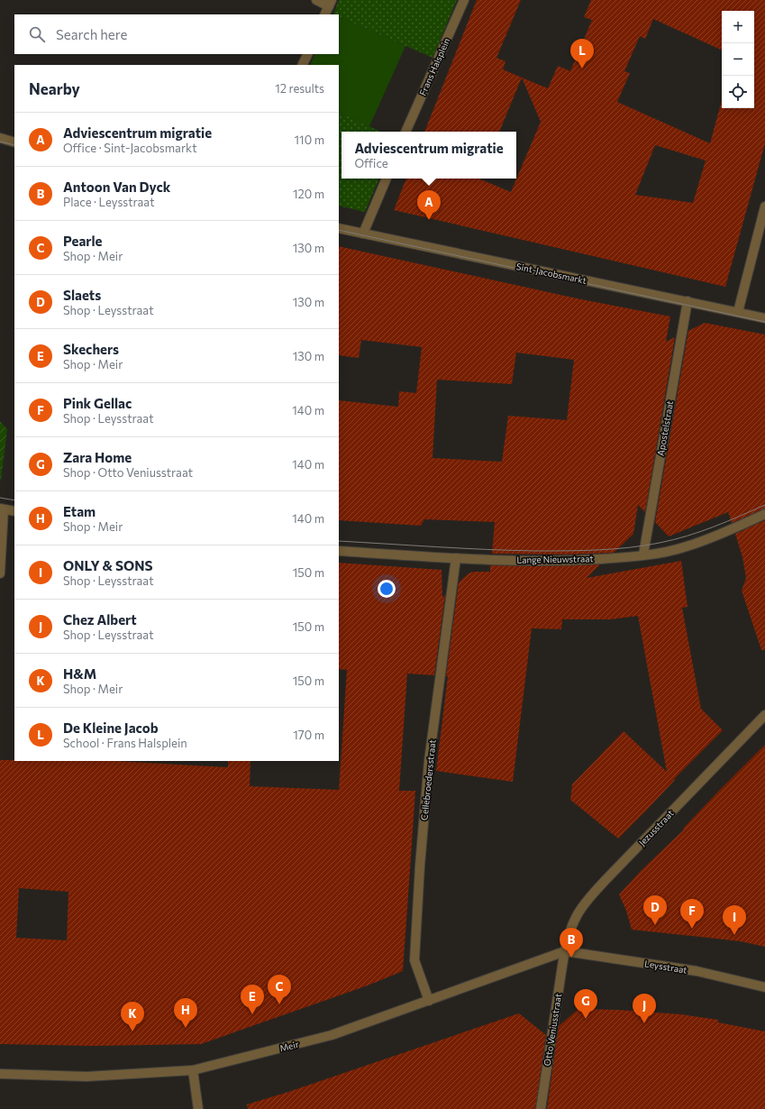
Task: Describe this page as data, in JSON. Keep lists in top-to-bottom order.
{
  "streets": {
    "street": [
      "Frans Halsplein",
      "Sint-Jacobsmarkt",
      "Apostelstraat",
      "Lange Nieuwstraat",
      "Cellebroedersstraat",
      "Jezusstraat",
      "Leysstraat",
      "Otto Veniusstraat",
      "Meir"
    ]
  },
  "crossings": [
    ["Sint-Jacobsmarkt", "Apostelstraat"],
    ["Apostelstraat", "Lange Nieuwstraat"],
    ["Lange Nieuwstraat", "Cellebroedersstraat"],
    ["Cellebroedersstraat", "Meir"],
    ["Jezusstraat", "Leysstraat"],
    ["Jezusstraat", "Otto Veniusstraat"],
    ["Jezusstraat", "Meir"],
    ["Leysstraat", "Otto Veniusstraat"],
    ["Leysstraat", "Meir"],
    ["Otto Veniusstraat", "Meir"]
  ],
  "page": {
    "map_buttons": ["+", "−"],
    "search": "Search here",
    "pins": [
      "L",
      "A",
      "D",
      "F",
      "I",
      "B",
      "C",
      "E",
      "G",
      "J",
      "H",
      "K"
    ],
    "heading": ["Nearby", "12 results"],
    "list": [
      {
        "mark": "A",
        "name": "Adviescentrum migratie",
        "note": "Office · Sint-Jacobsmarkt",
        "value": "110 m"
      },
      {
        "mark": "B",
        "name": "Antoon Van Dyck",
        "note": "Place · Leysstraat",
        "value": "120 m"
      },
      {
        "mark": "C",
        "name": "Pearle",
        "note": "Shop · Meir",
        "value": "130 m"
      },
      {
        "mark": "D",
        "name": "Slaets",
        "note": "Shop · Leysstraat",
        "value": "130 m"
      },
      {
        "mark": "E",
        "name": "Skechers",
        "note": "Shop · Meir",
        "value": "130 m"
      },
      {
        "mark": "F",
        "name": "Pink Gellac",
        "note": "Shop · Leysstraat",
        "value": "140 m"
      },
      {
        "mark": "G",
        "name": "Zara Home",
        "note": "Shop · Otto Veniusstraat",
        "value": "140 m"
      },
      {
        "mark": "H",
        "name": "Etam",
        "note": "Shop · Meir",
        "value": "140 m"
      },
      {
        "mark": "I",
        "name": "ONLY & SONS",
        "note": "Shop · Leysstraat",
        "value": "150 m"
      },
      {
        "mark": "J",
        "name": "Chez Albert",
        "note": "Shop · Leysstraat",
        "value": "150 m"
      },
      {
        "mark": "K",
        "name": "H&M",
        "note": "Shop · Meir",
        "value": "150 m"
      },
      {
        "mark": "L",
        "name": "De Kleine Jacob",
        "note": "School · Frans Halsplein",
        "value": "170 m"
      }
    ],
    "popup": ["Adviescentrum migratie", "Office"]
  }
}
